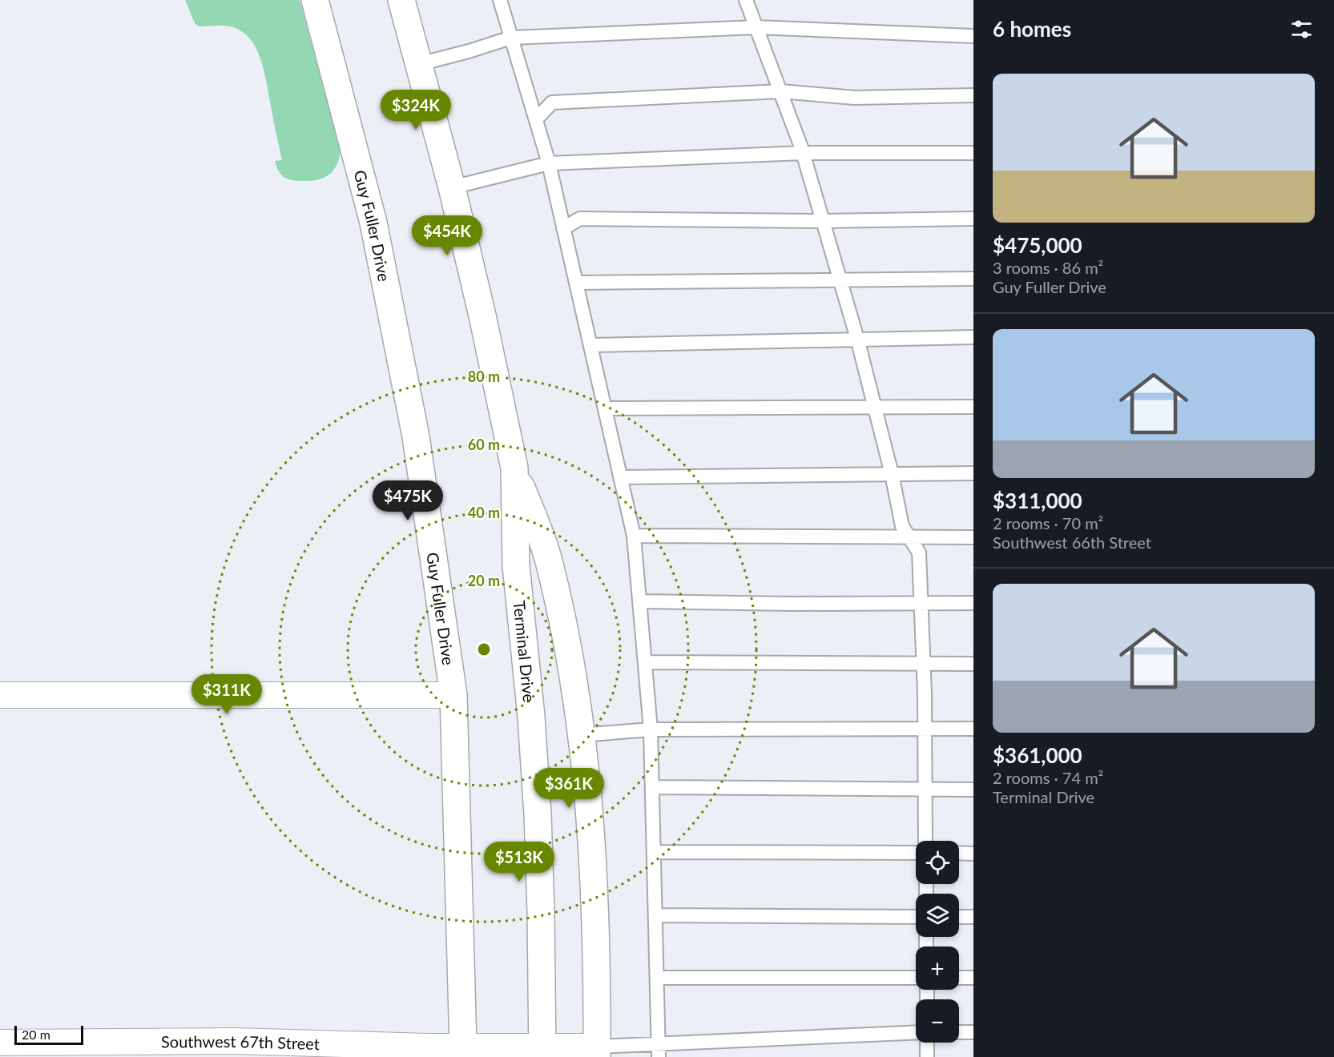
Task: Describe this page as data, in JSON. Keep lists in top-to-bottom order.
{
  "streets": {
    "main road": ["Guy Fuller Drive", "Terminal Drive"],
    "street": ["Southwest 67th Street"]
  },
  "crossings": [
    ["Guy Fuller Drive", "Southwest 67th Street"],
    ["Terminal Drive", "Southwest 67th Street"]
  ],
  "scale_bar": "20 m",
  "page": {
    "heading": "6 homes",
    "list": [
      {
        "name": "$475,000",
        "note": "3 rooms · 86 m² · Guy Fuller Drive"
      },
      {
        "name": "$311,000",
        "note": "2 rooms · 70 m² · Southwest 66th Street"
      },
      {
        "name": "$361,000",
        "note": "2 rooms · 74 m² · Terminal Drive"
      }
    ],
    "price": [
      "$324K",
      "$454K",
      "$475K",
      "$311K",
      "$361K",
      "$513K"
    ],
    "map_buttons": ["+", "−"],
    "scale": "20 m"
  },
  "rings": [
    "80 m",
    "60 m",
    "40 m",
    "20 m"
  ]
}
